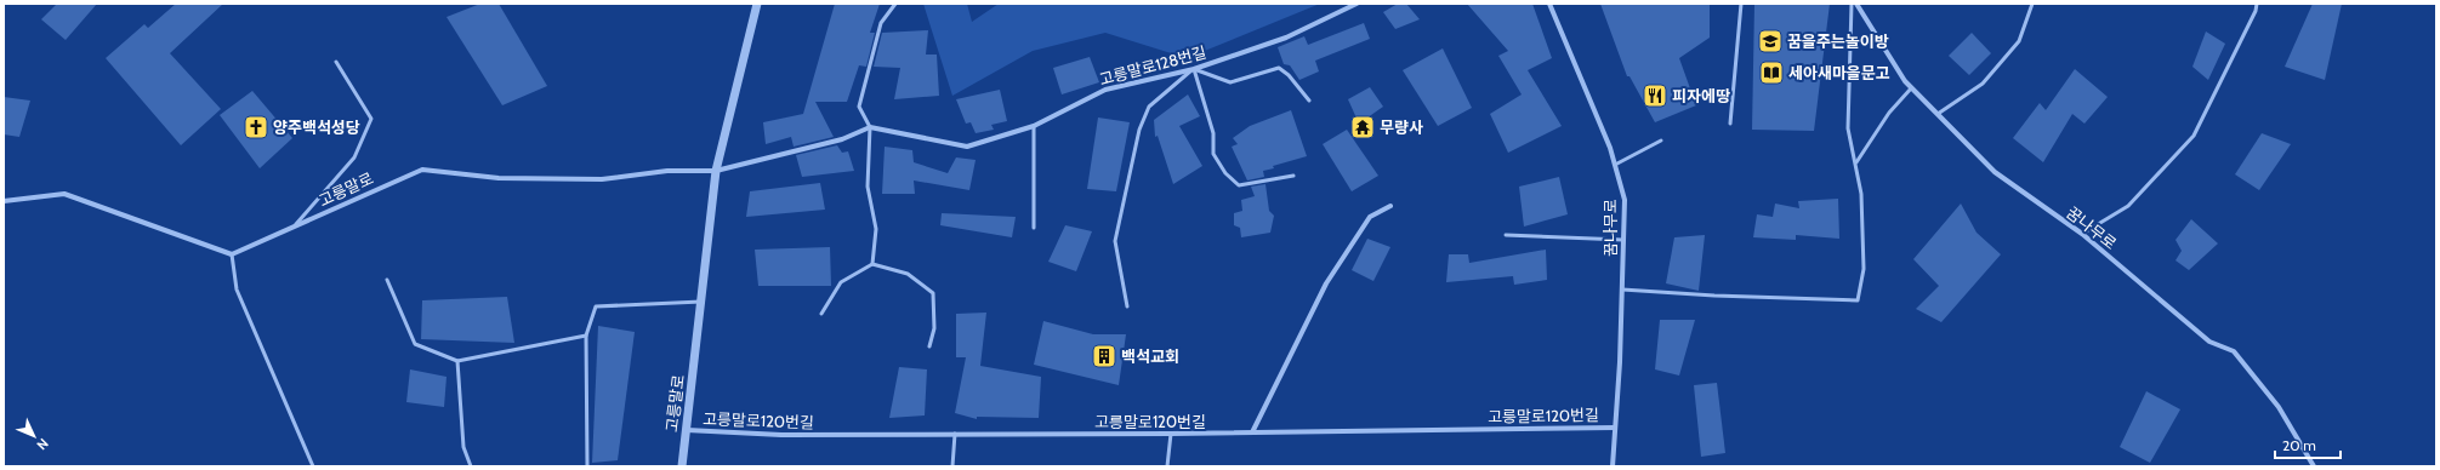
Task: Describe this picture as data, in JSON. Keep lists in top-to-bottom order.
{
  "streets": {
    "street": [
      "고릉말로128번길",
      "고릉말로",
      "꿈나무로",
      "고릉말로120번길"
    ]
  },
  "crossings": [
    ["고릉말로", "고릉말로120번길"],
    ["꿈나무로", "고릉말로120번길"]
  ],
  "places": {
    "school or university": ["꿈을주는놀이방"],
    "library": ["세아새마을문고"],
    "restaurant": ["피자에땅"],
    "church": ["양주백석성당"],
    "temple": ["무량사"],
    "building": ["백석교회"]
  },
  "scale_bar": "20 m",
  "north": "bottom right"
}
